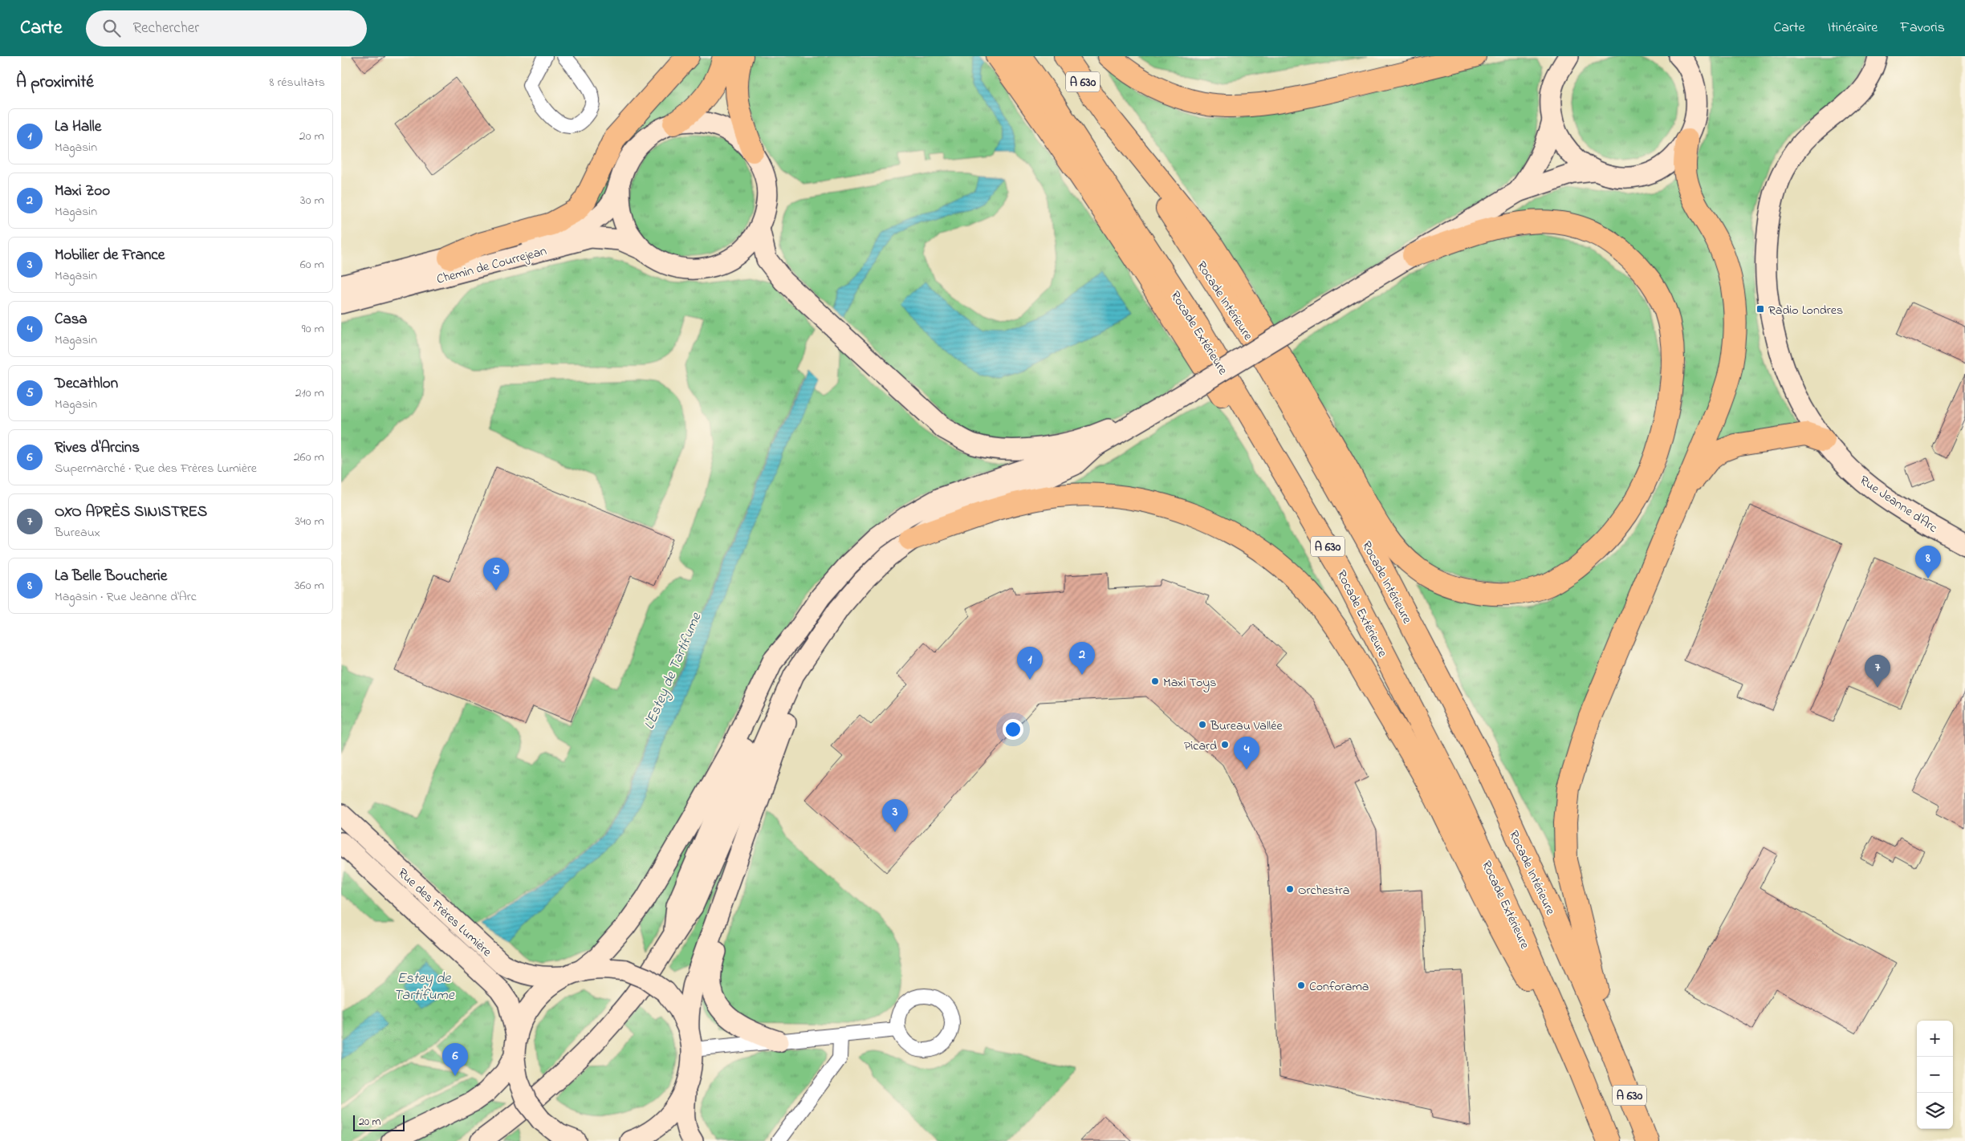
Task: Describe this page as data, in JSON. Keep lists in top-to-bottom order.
{
  "streets": {
    "highway": ["A 630", "Rocade Intérieure", "Rocade Extérieure"],
    "main road": ["Chemin de Courrejean", "Rue Jeanne d'Arc", "Rue des Frères Lumière"]
  },
  "water": ["L'Estey de Tartifume", "Estey de Tartifume"],
  "places": {
    "transit": ["Radio Londres"],
    "other": [
      "Maxi Toys",
      "Bureau Vallée",
      "Picard",
      "Orchestra",
      "Conforama"
    ]
  },
  "scale_bar": "20 m",
  "page": {
    "header": "Carte",
    "search": "Rechercher",
    "nav": ["Carte", "Itinéraire", "Favoris"],
    "heading": ["À proximité", "8 résultats"],
    "list": [
      {
        "mark": "1",
        "name": "La Halle",
        "note": "Magasin",
        "value": "20 m"
      },
      {
        "mark": "2",
        "name": "Maxi Zoo",
        "note": "Magasin",
        "value": "30 m"
      },
      {
        "mark": "3",
        "name": "Mobilier de France",
        "note": "Magasin",
        "value": "60 m"
      },
      {
        "mark": "4",
        "name": "Casa",
        "note": "Magasin",
        "value": "90 m"
      },
      {
        "mark": "5",
        "name": "Decathlon",
        "note": "Magasin",
        "value": "210 m"
      },
      {
        "mark": "6",
        "name": "Rives d'Arcins",
        "note": "Supermarché · Rue des Frères Lumière",
        "value": "260 m"
      },
      {
        "mark": "7",
        "name": "OXO APRÈS SINISTRES",
        "note": "Bureaux",
        "value": "340 m"
      },
      {
        "mark": "8",
        "name": "La Belle Boucherie",
        "note": "Magasin · Rue Jeanne d'Arc",
        "value": "360 m"
      }
    ],
    "pins": [
      "8",
      "5",
      "2",
      "1",
      "7",
      "4",
      "3",
      "6"
    ],
    "map_buttons": ["+", "−"],
    "scale": "20 m"
  }
}
